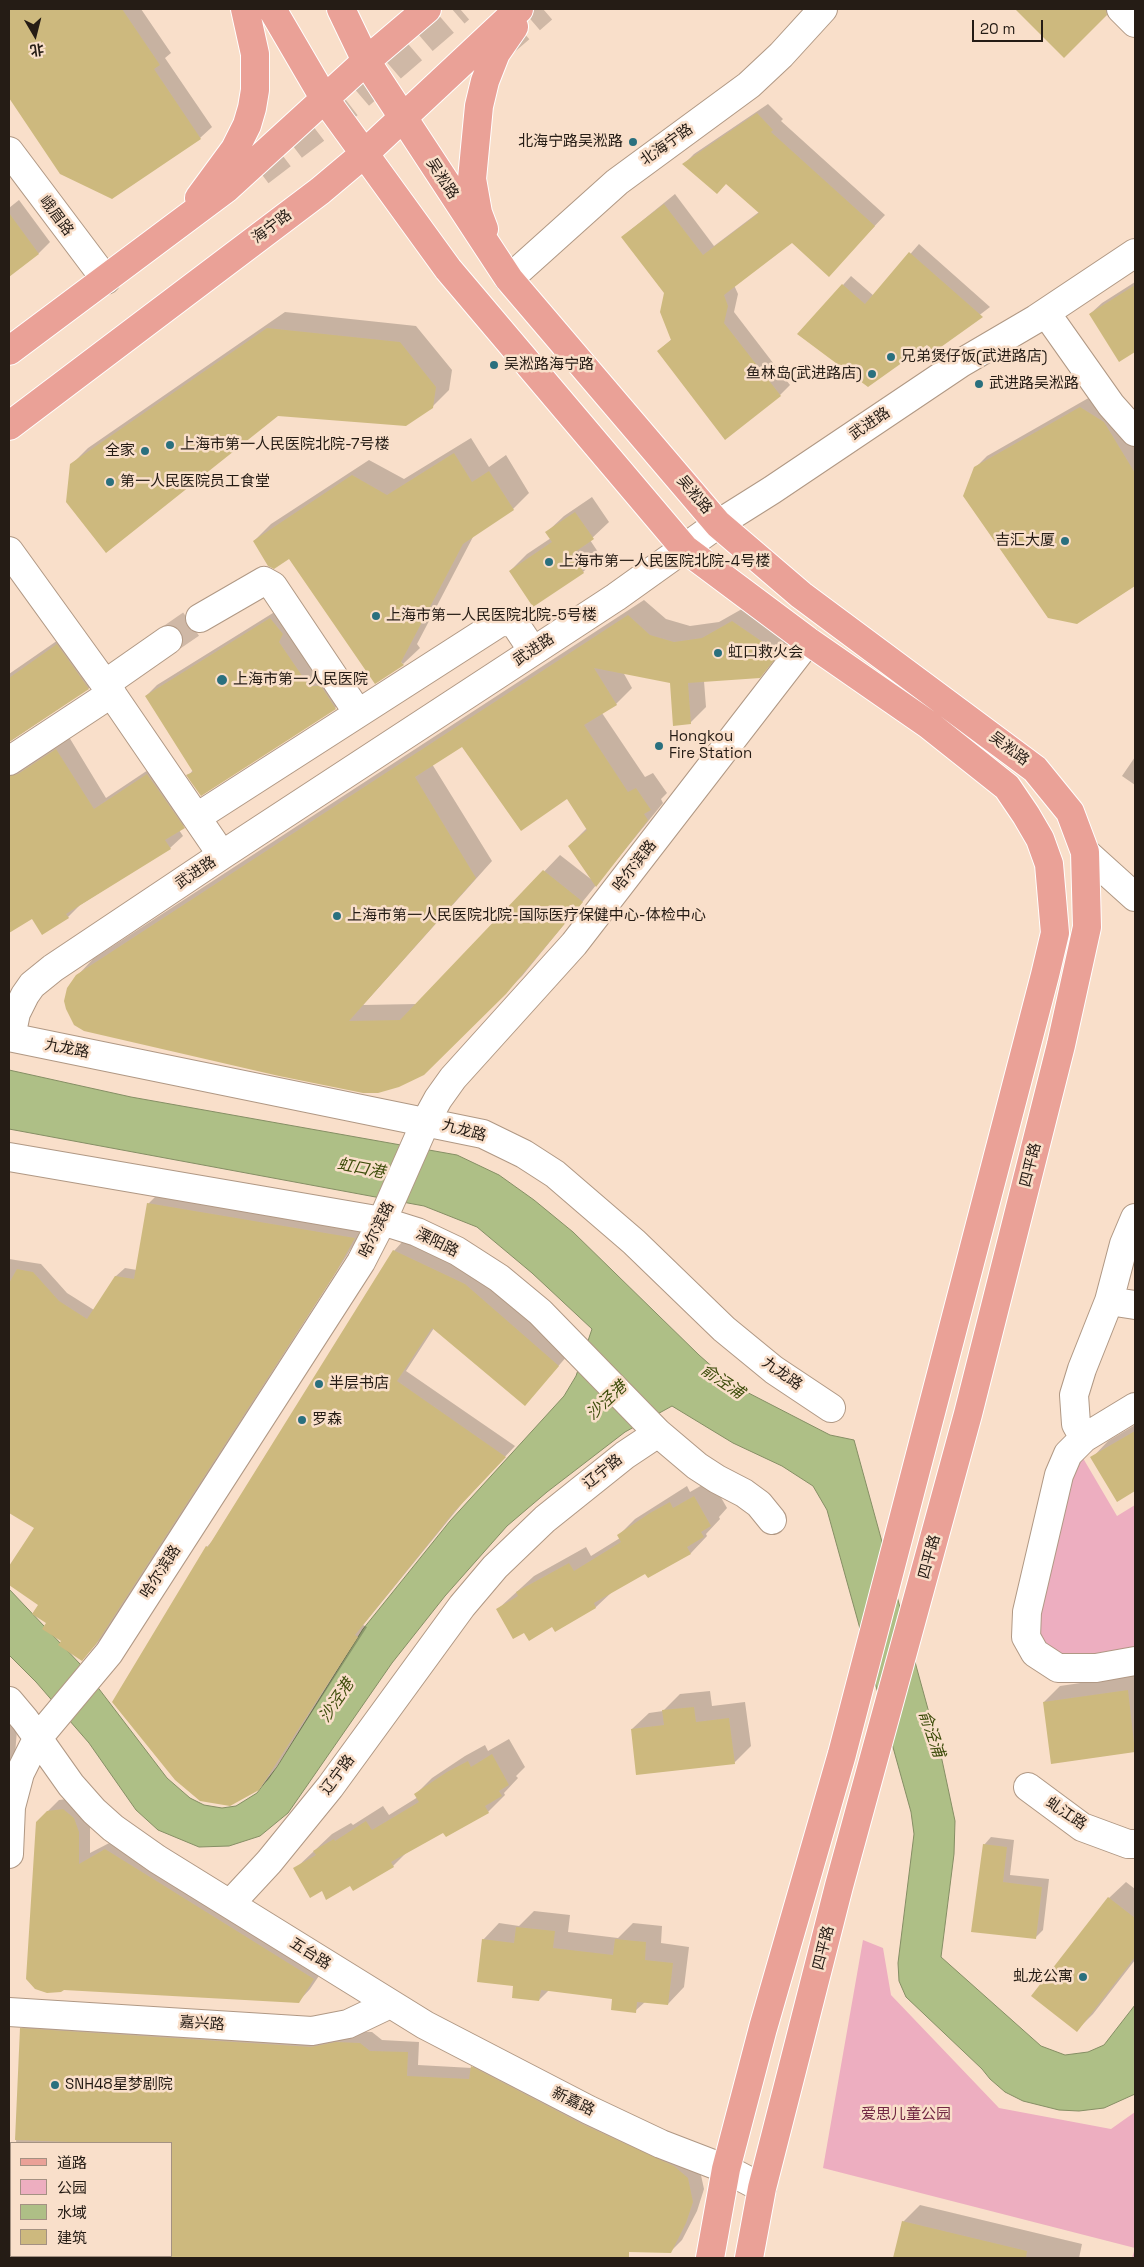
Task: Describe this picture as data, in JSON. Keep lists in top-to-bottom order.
{
  "streets": {
    "main road": ["吴淞路", "海宁路", "四平路"],
    "street": [
      "北海宁路",
      "峨眉路",
      "武进路",
      "哈尔滨路",
      "九龙路",
      "溧阳路",
      "辽宁路",
      "虬江路",
      "五台路",
      "嘉兴路",
      "新嘉路"
    ]
  },
  "crossings": [
    ["北海宁路", "吴淞路"],
    ["吴淞路", "海宁路"],
    ["吴淞路", "武进路"],
    ["吴淞路", "哈尔滨路"],
    ["吴淞路", "四平路"],
    ["吴淞路", "新嘉路"],
    ["武进路", "九龙路"],
    ["哈尔滨路", "九龙路"],
    ["哈尔滨路", "溧阳路"],
    ["四平路", "新嘉路"],
    ["溧阳路", "辽宁路"],
    ["辽宁路", "五台路"],
    ["五台路", "嘉兴路"],
    ["五台路", "新嘉路"],
    ["嘉兴路", "新嘉路"]
  ],
  "water": ["虹口港", "俞泾浦", "沙泾港"],
  "parks": ["爱思儿童公园"],
  "places": [
    "北海宁路吴淞路",
    "兄弟煲仔饭(武进路店)",
    "吴淞路海宁路",
    "鱼林岛(武进路店)",
    "武进路吴淞路",
    "上海市第一人民医院北院-7号楼",
    "全家",
    "第一人民医院员工食堂",
    "吉汇大厦",
    "上海市第一人民医院北院-4号楼",
    "上海市第一人民医院北院-5号楼",
    "虹口救火会",
    "上海市第一人民医院",
    "Hongkou Fire Station",
    "上海市第一人民医院北院-国际医疗保健中心-体检中心",
    "半层书店",
    "罗森",
    "虬龙公寓",
    "SNH48星梦剧院"
  ],
  "legend": [
    "道路",
    "公园",
    "水域",
    "建筑"
  ],
  "scale_bar": "20 m",
  "north": "bottom"
}
